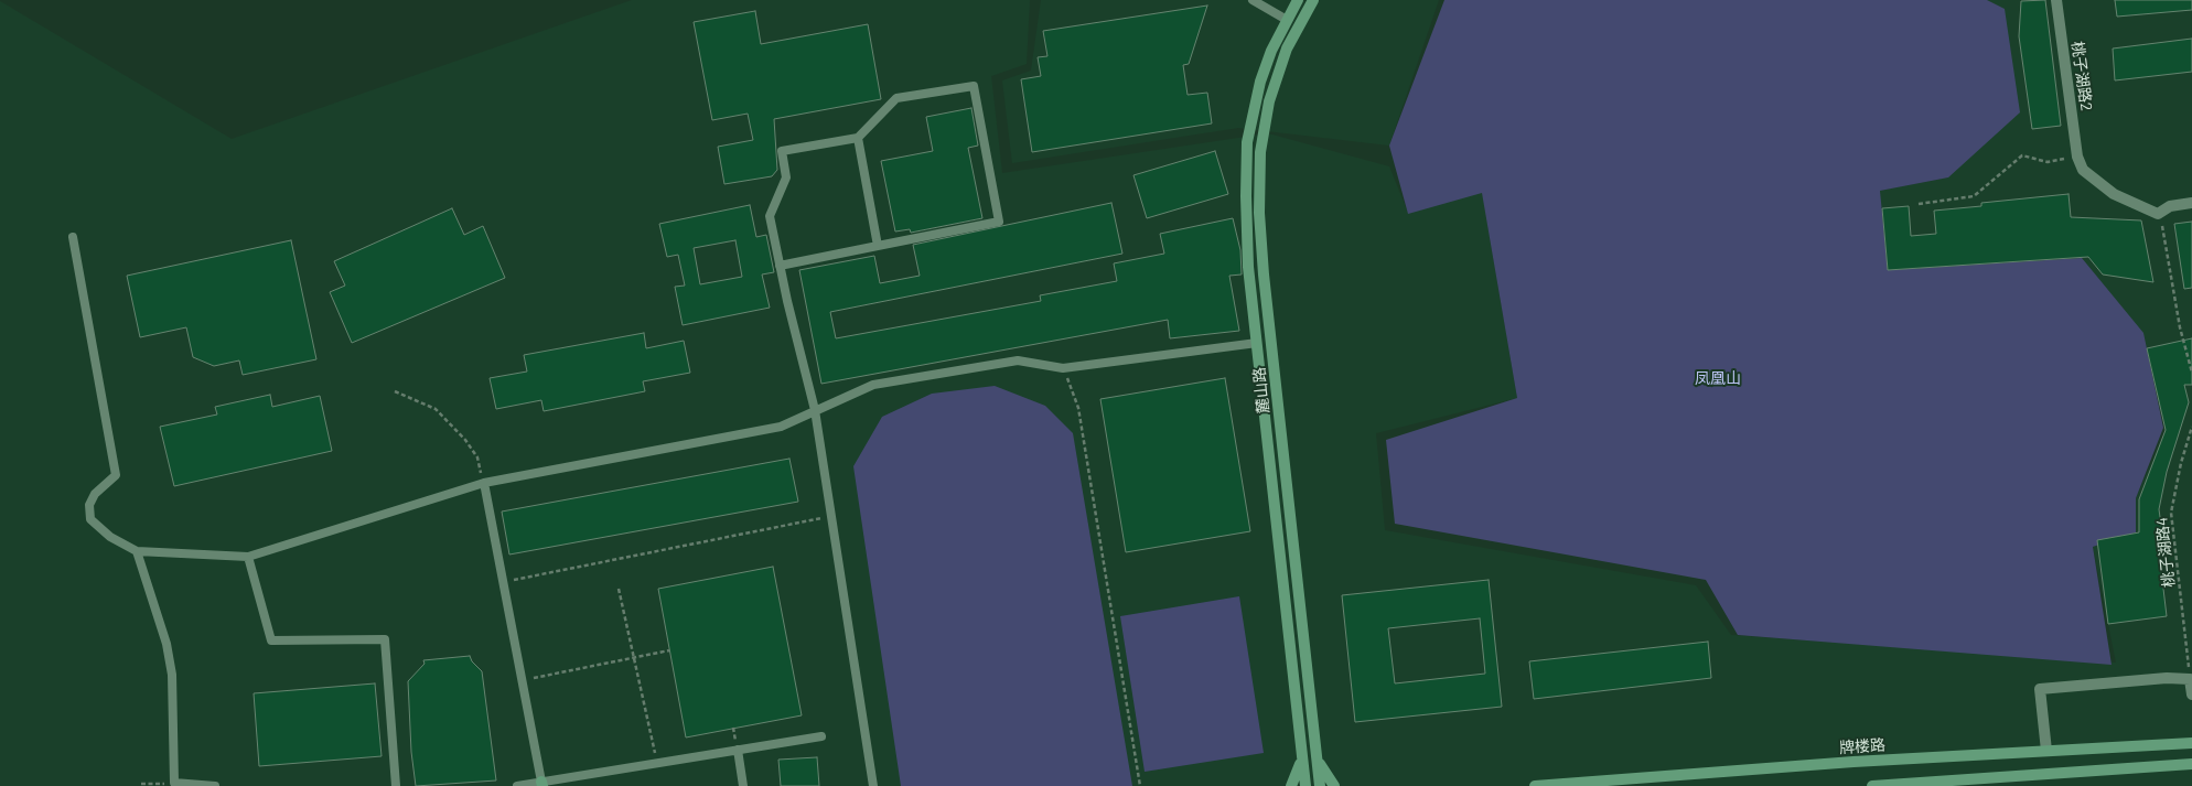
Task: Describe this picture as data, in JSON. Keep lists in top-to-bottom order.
{
  "streets": {
    "main road": ["麓山路", "牌楼路"],
    "street": ["桃子湖路2"],
    "path": ["桃子湖路4"]
  },
  "parks": ["凤凰山"]
}
